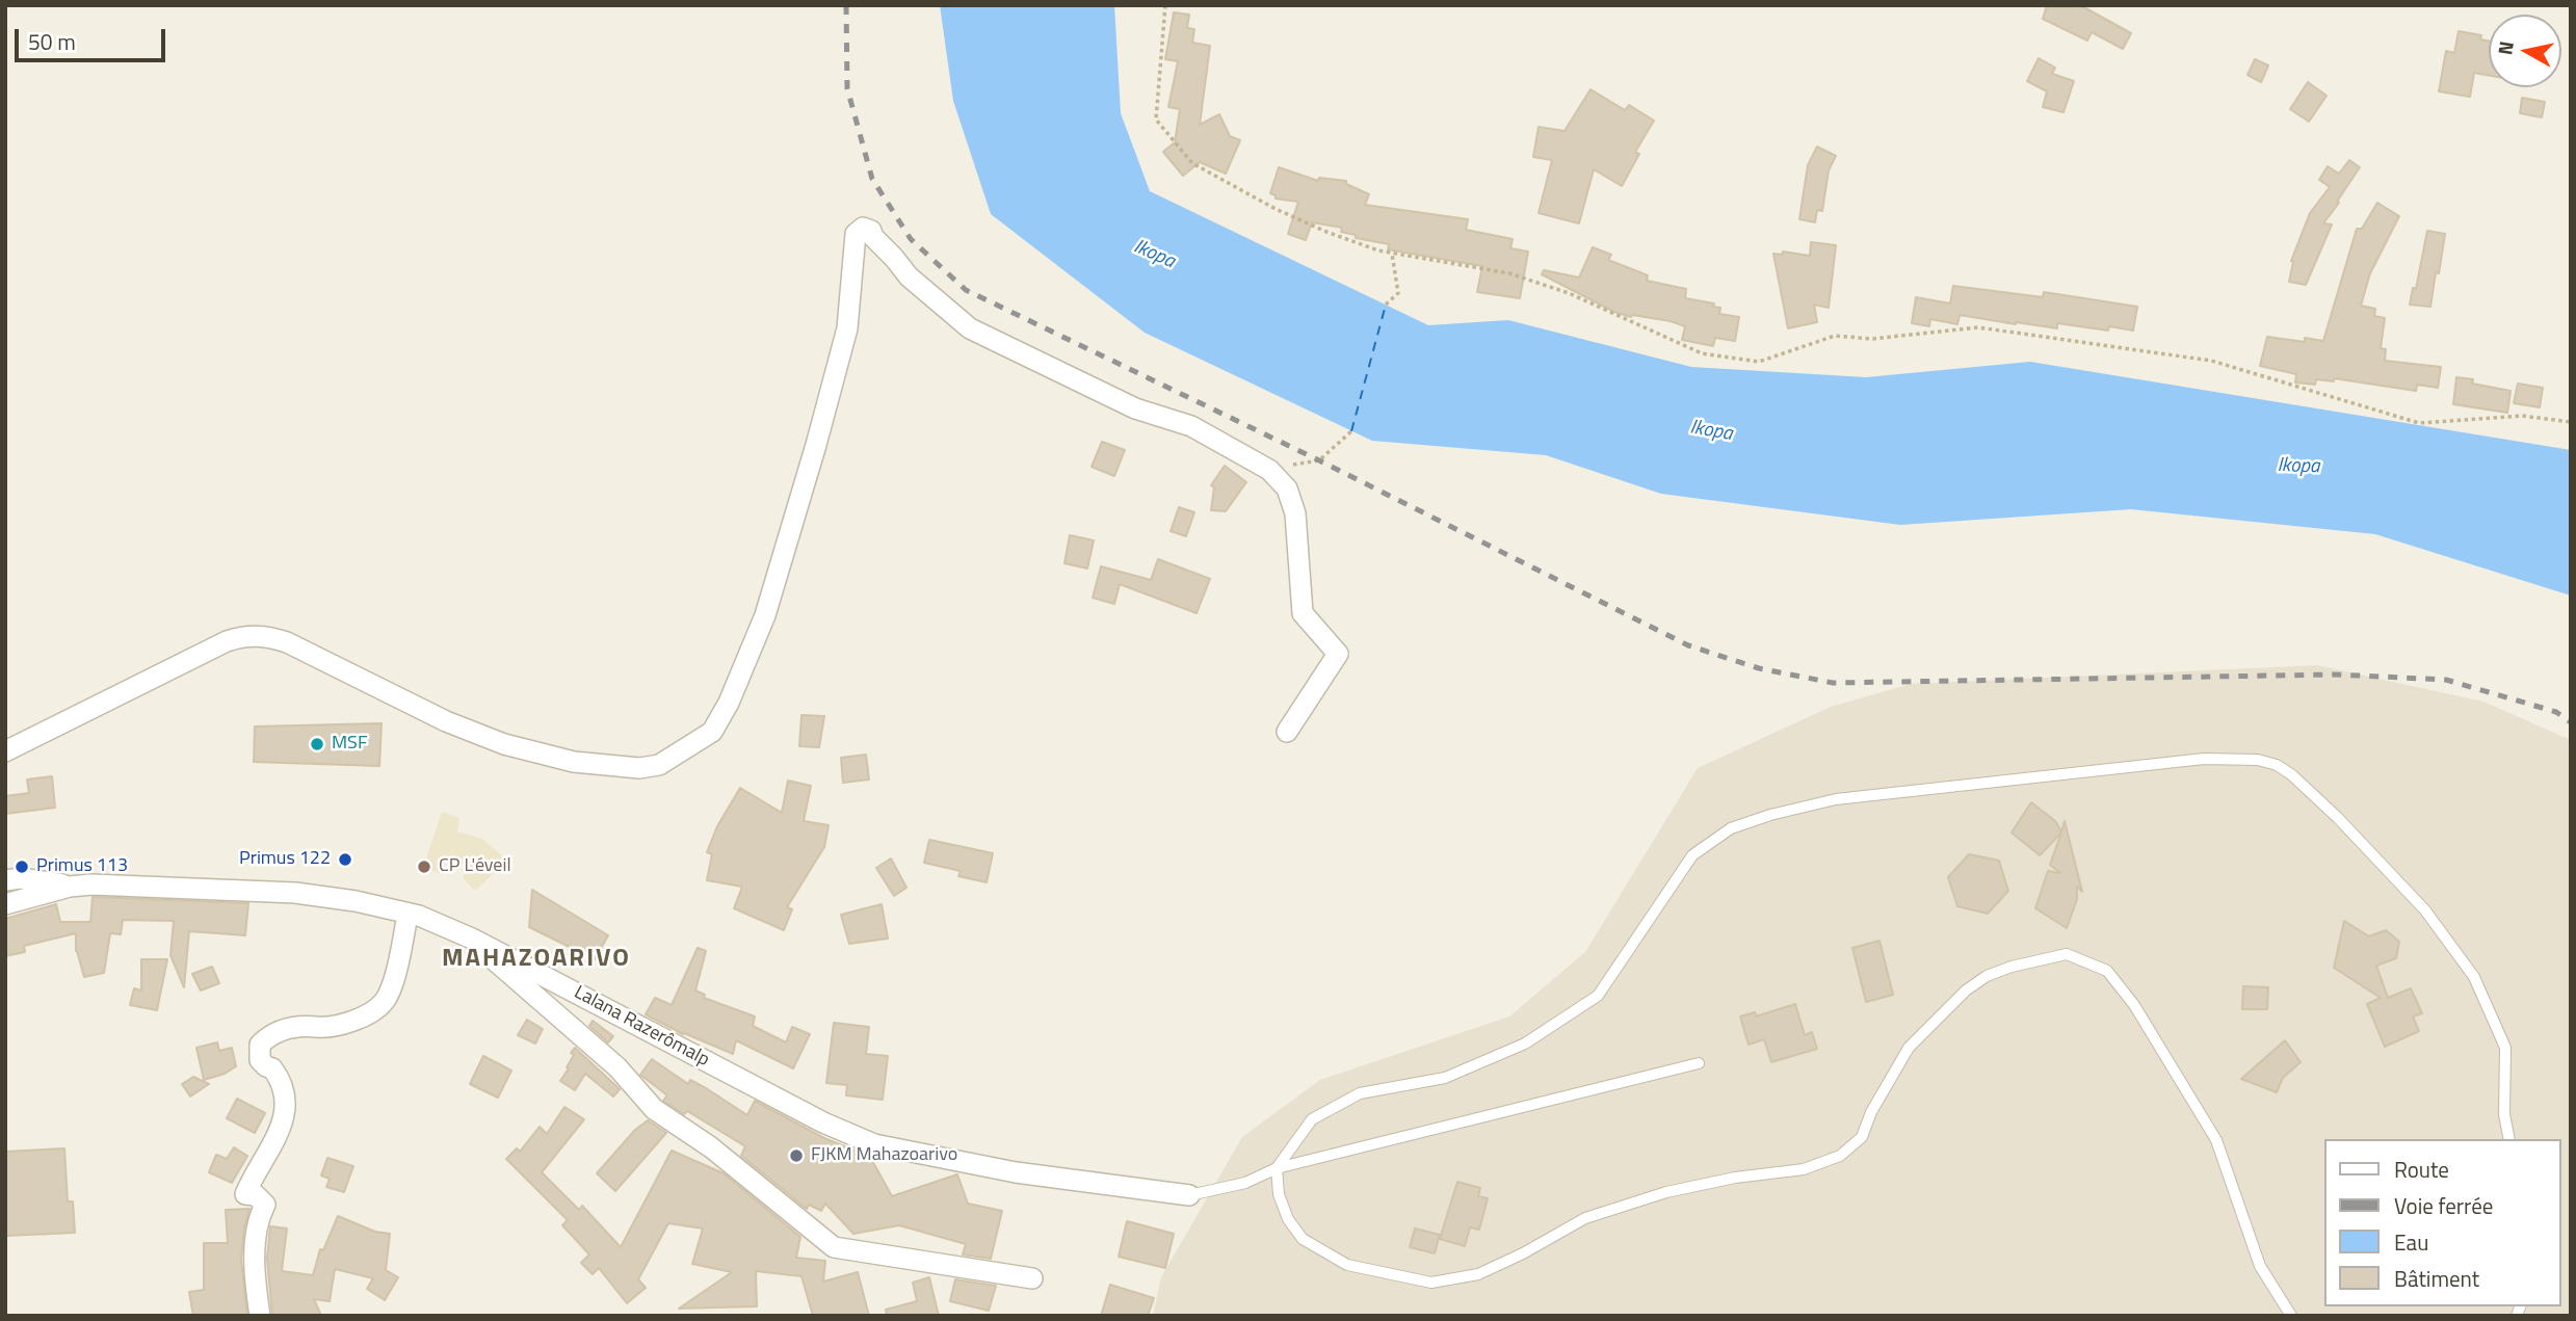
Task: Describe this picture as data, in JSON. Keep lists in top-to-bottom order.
{
  "streets": {
    "street": ["Lalana Razerômalp"]
  },
  "districts": ["MAHAZOARIVO"],
  "water": ["Ikopa"],
  "places": [
    "MSF",
    "Primus 122",
    "Primus 113",
    "CP L'éveil",
    "FJKM Mahazoarivo"
  ],
  "legend": [
    "Route",
    "Voie ferrée",
    "Eau",
    "Bâtiment"
  ],
  "scale_bar": "50 m",
  "north": "left"
}
